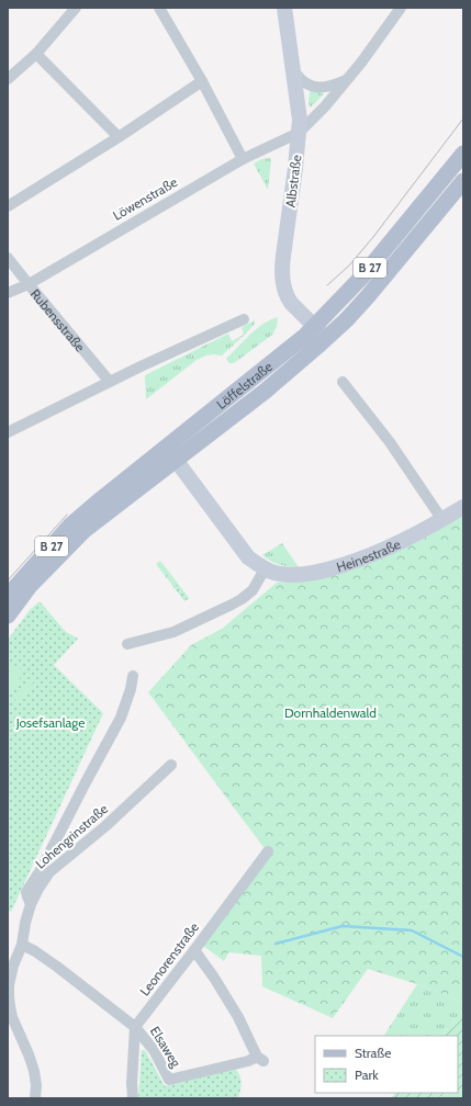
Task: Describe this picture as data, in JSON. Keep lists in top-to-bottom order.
{
  "streets": {
    "main road": ["B 27", "Löffelstraße"],
    "street": [
      "Albstraße",
      "Löwenstraße",
      "Rubensstraße",
      "Heinestraße",
      "Lohengrinstraße",
      "Leonorenstraße",
      "Elsaweg"
    ]
  },
  "crossings": [
    ["Albstraße", "Löwenstraße"],
    ["Albstraße", "Löffelstraße"],
    ["Löwenstraße", "Rubensstraße"],
    ["Lohengrinstraße", "Elsaweg"],
    ["Leonorenstraße", "Elsaweg"]
  ],
  "parks": ["Dornhaldenwald", "Josefsanlage"],
  "legend": ["Straße", "Park"]
}
